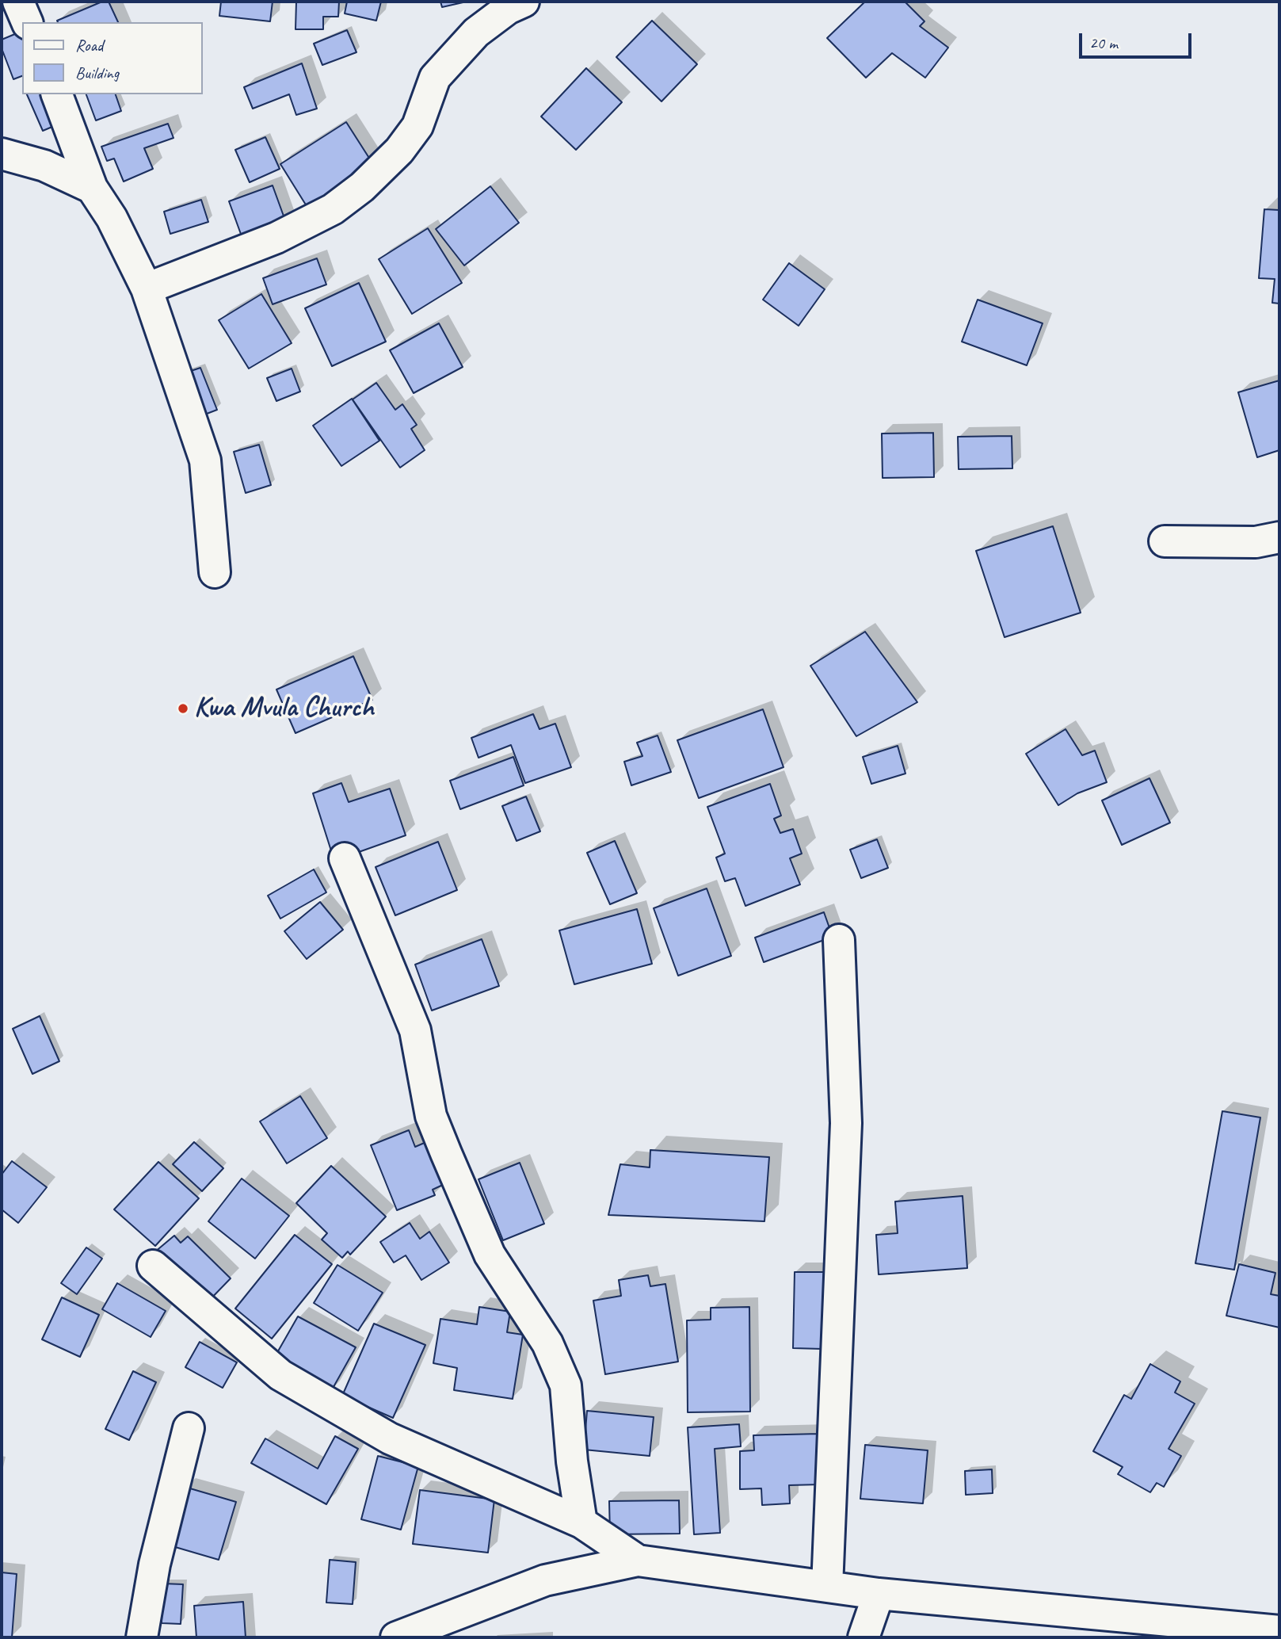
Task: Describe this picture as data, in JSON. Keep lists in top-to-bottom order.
{
  "places": ["Kwa Mvula Church"],
  "legend": ["Road", "Building"],
  "scale_bar": "20 m"
}
